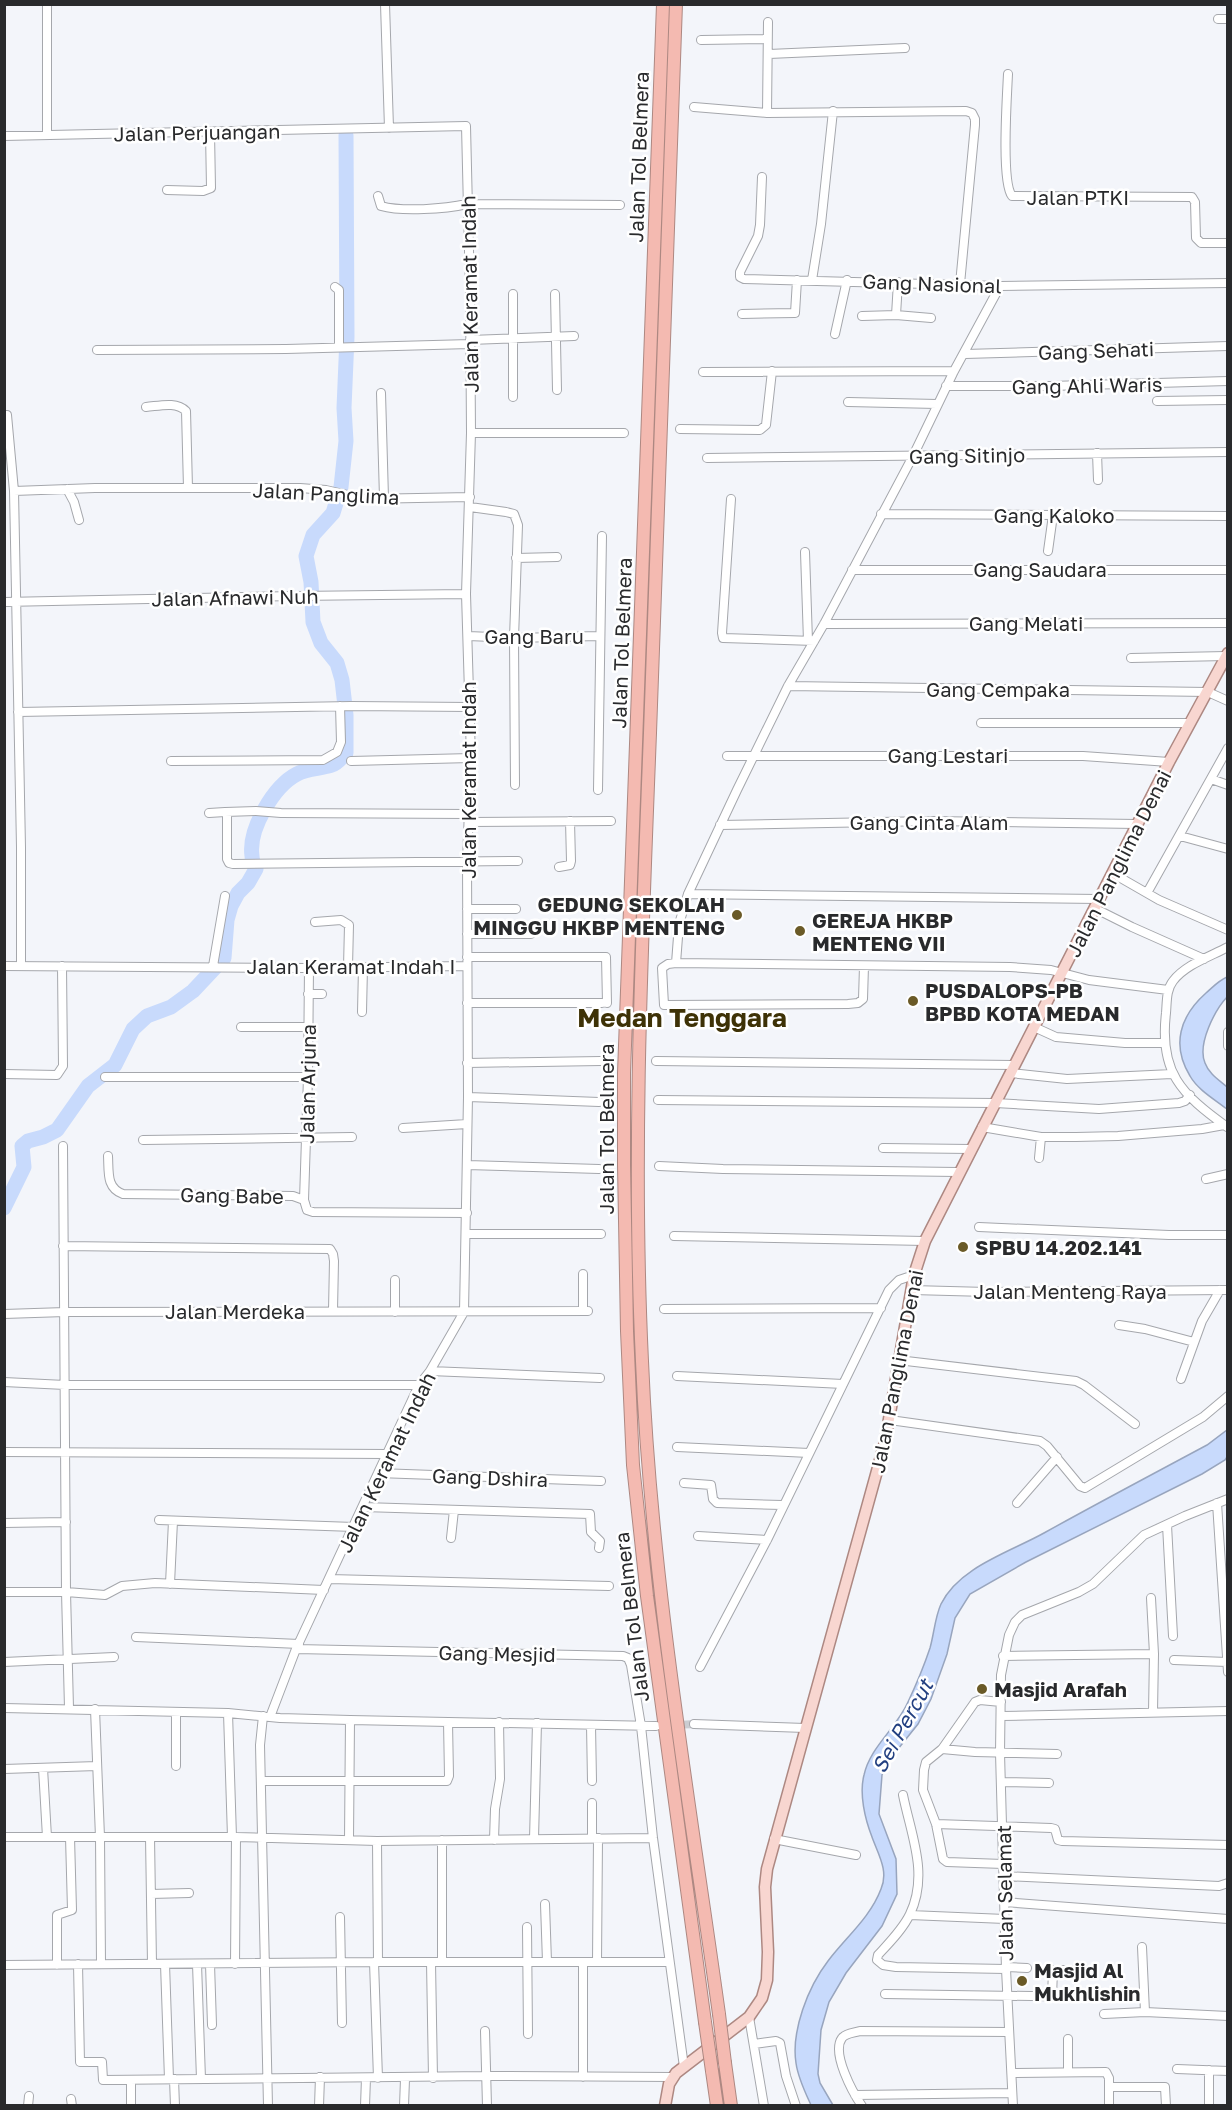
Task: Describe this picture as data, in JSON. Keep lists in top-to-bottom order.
{
  "streets": {
    "highway": ["Jalan Tol Belmera"],
    "main road": ["Jalan Panglima Denai"],
    "street": [
      "Jalan Perjuangan",
      "Jalan PTKI",
      "Gang Nasional",
      "Jalan Keramat Indah",
      "Gang Sehati",
      "Gang Ahli Waris",
      "Gang Sitinjo",
      "Jalan Panglima",
      "Gang Kaloko",
      "Gang Saudara",
      "Jalan Afnawi Nuh",
      "Gang Melati",
      "Gang Baru",
      "Gang Cempaka",
      "Gang Lestari",
      "Gang Cinta Alam",
      "Jalan Keramat Indah I",
      "Jalan Arjuna",
      "Gang Babe",
      "Jalan Menteng Raya",
      "Jalan Merdeka",
      "Gang Dshira",
      "Gang Mesjid",
      "Jalan Selamat"
    ]
  },
  "crossings": [
    ["Jalan Perjuangan", "Jalan Keramat Indah"],
    ["Jalan Keramat Indah", "Jalan Panglima"],
    ["Jalan Keramat Indah", "Jalan Afnawi Nuh"],
    ["Jalan Keramat Indah", "Gang Baru"],
    ["Jalan Keramat Indah", "Jalan Keramat Indah I"],
    ["Jalan Keramat Indah", "Gang Babe"],
    ["Jalan Keramat Indah", "Jalan Merdeka"],
    ["Jalan Keramat Indah", "Gang Dshira"],
    ["Jalan Keramat Indah", "Gang Mesjid"],
    ["Gang Cempaka", "Jalan Panglima Denai"],
    ["Gang Lestari", "Jalan Panglima Denai"],
    ["Gang Cinta Alam", "Jalan Panglima Denai"],
    ["Jalan Panglima Denai", "Jalan Menteng Raya"],
    ["Jalan Panglima Denai", "Gang Mesjid"],
    ["Jalan Keramat Indah I", "Jalan Arjuna"],
    ["Jalan Arjuna", "Gang Babe"]
  ],
  "districts": ["Medan Tenggara"],
  "water": ["Sei Percut"],
  "places": [
    "GEDUNG SEKOLAH MINGGU HKBP MENTENG",
    "GEREJA HKBP MENTENG VII",
    "PUSDALOPS-PB BPBD KOTA MEDAN",
    "SPBU 14.202.141",
    "Masjid Arafah",
    "Masjid Al Mukhlishin"
  ]
}
